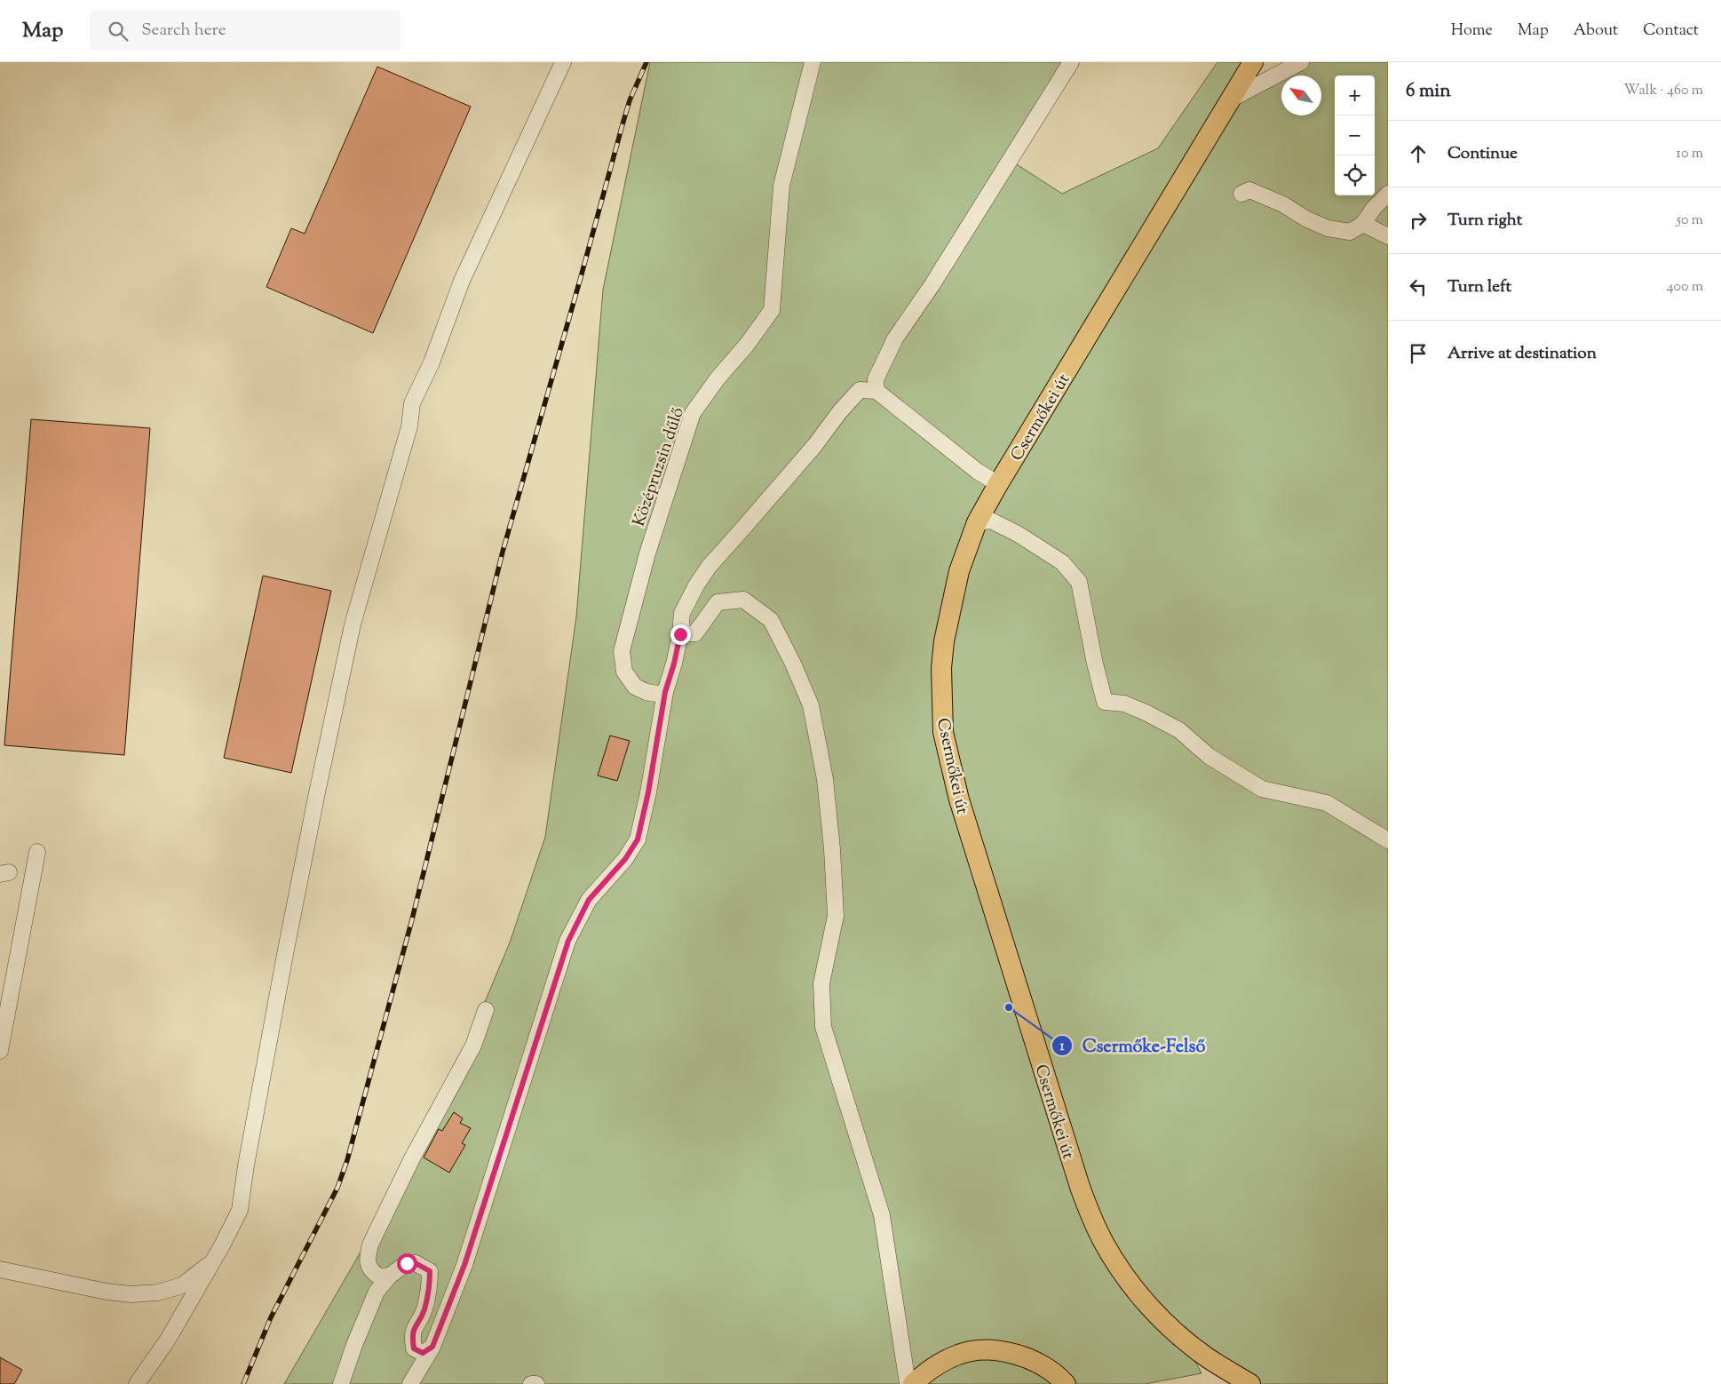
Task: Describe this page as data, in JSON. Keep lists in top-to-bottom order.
{
  "streets": {
    "main road": ["Csermőkei út"],
    "street": ["Középruzsin dűlő"]
  },
  "places": ["Csermőke-Felső"],
  "north": "top left",
  "page": {
    "header": "Map",
    "search": "Search here",
    "nav": [
      "Home",
      "Map",
      "About",
      "Contact"
    ],
    "heading": ["6 min", "Walk · 460 m"],
    "map_buttons": ["+", "−"],
    "list": [
      ["Continue", "10 m"],
      ["Turn right", "50 m"],
      ["Turn left", "400 m"],
      "Arrive at destination"
    ]
  }
}
